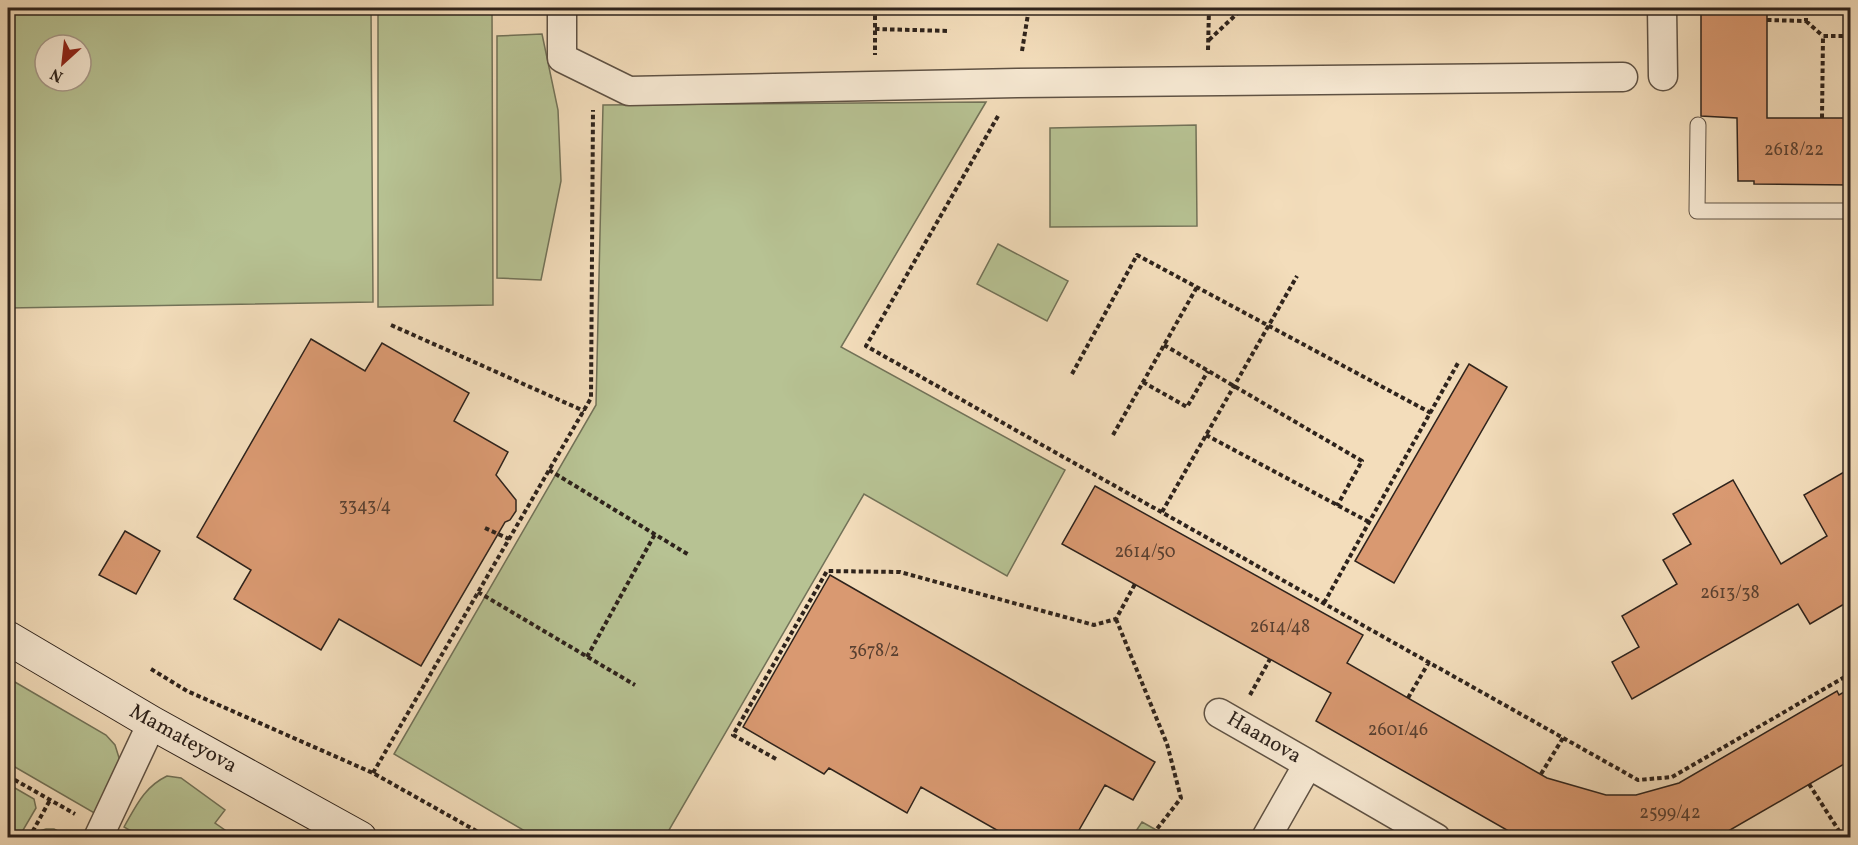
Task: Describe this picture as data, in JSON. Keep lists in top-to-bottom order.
{
  "streets": {
    "street": ["Haanova", "Mamateyova"]
  },
  "house_numbers": [
    "2618/22",
    "3343/4",
    "2614/50",
    "2613/38",
    "2614/48",
    "3678/2",
    "2601/46",
    "2599/42"
  ],
  "north": "bottom left"
}
